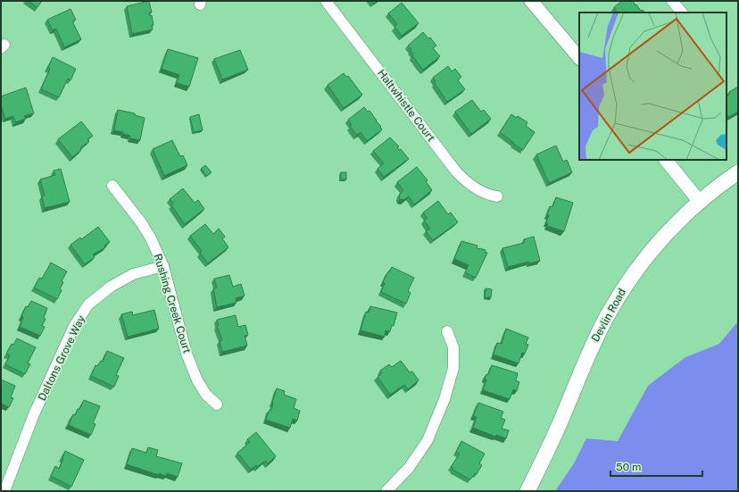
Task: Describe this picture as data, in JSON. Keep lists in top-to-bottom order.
{
  "streets": {
    "main road": ["Devlin Road"],
    "street": ["Haltwhistle Court", "Rushing Creek Court", "Daltons Grove Way"]
  },
  "crossings": [
    ["Rushing Creek Court", "Daltons Grove Way"]
  ],
  "scale_bar": "50 m"
}
